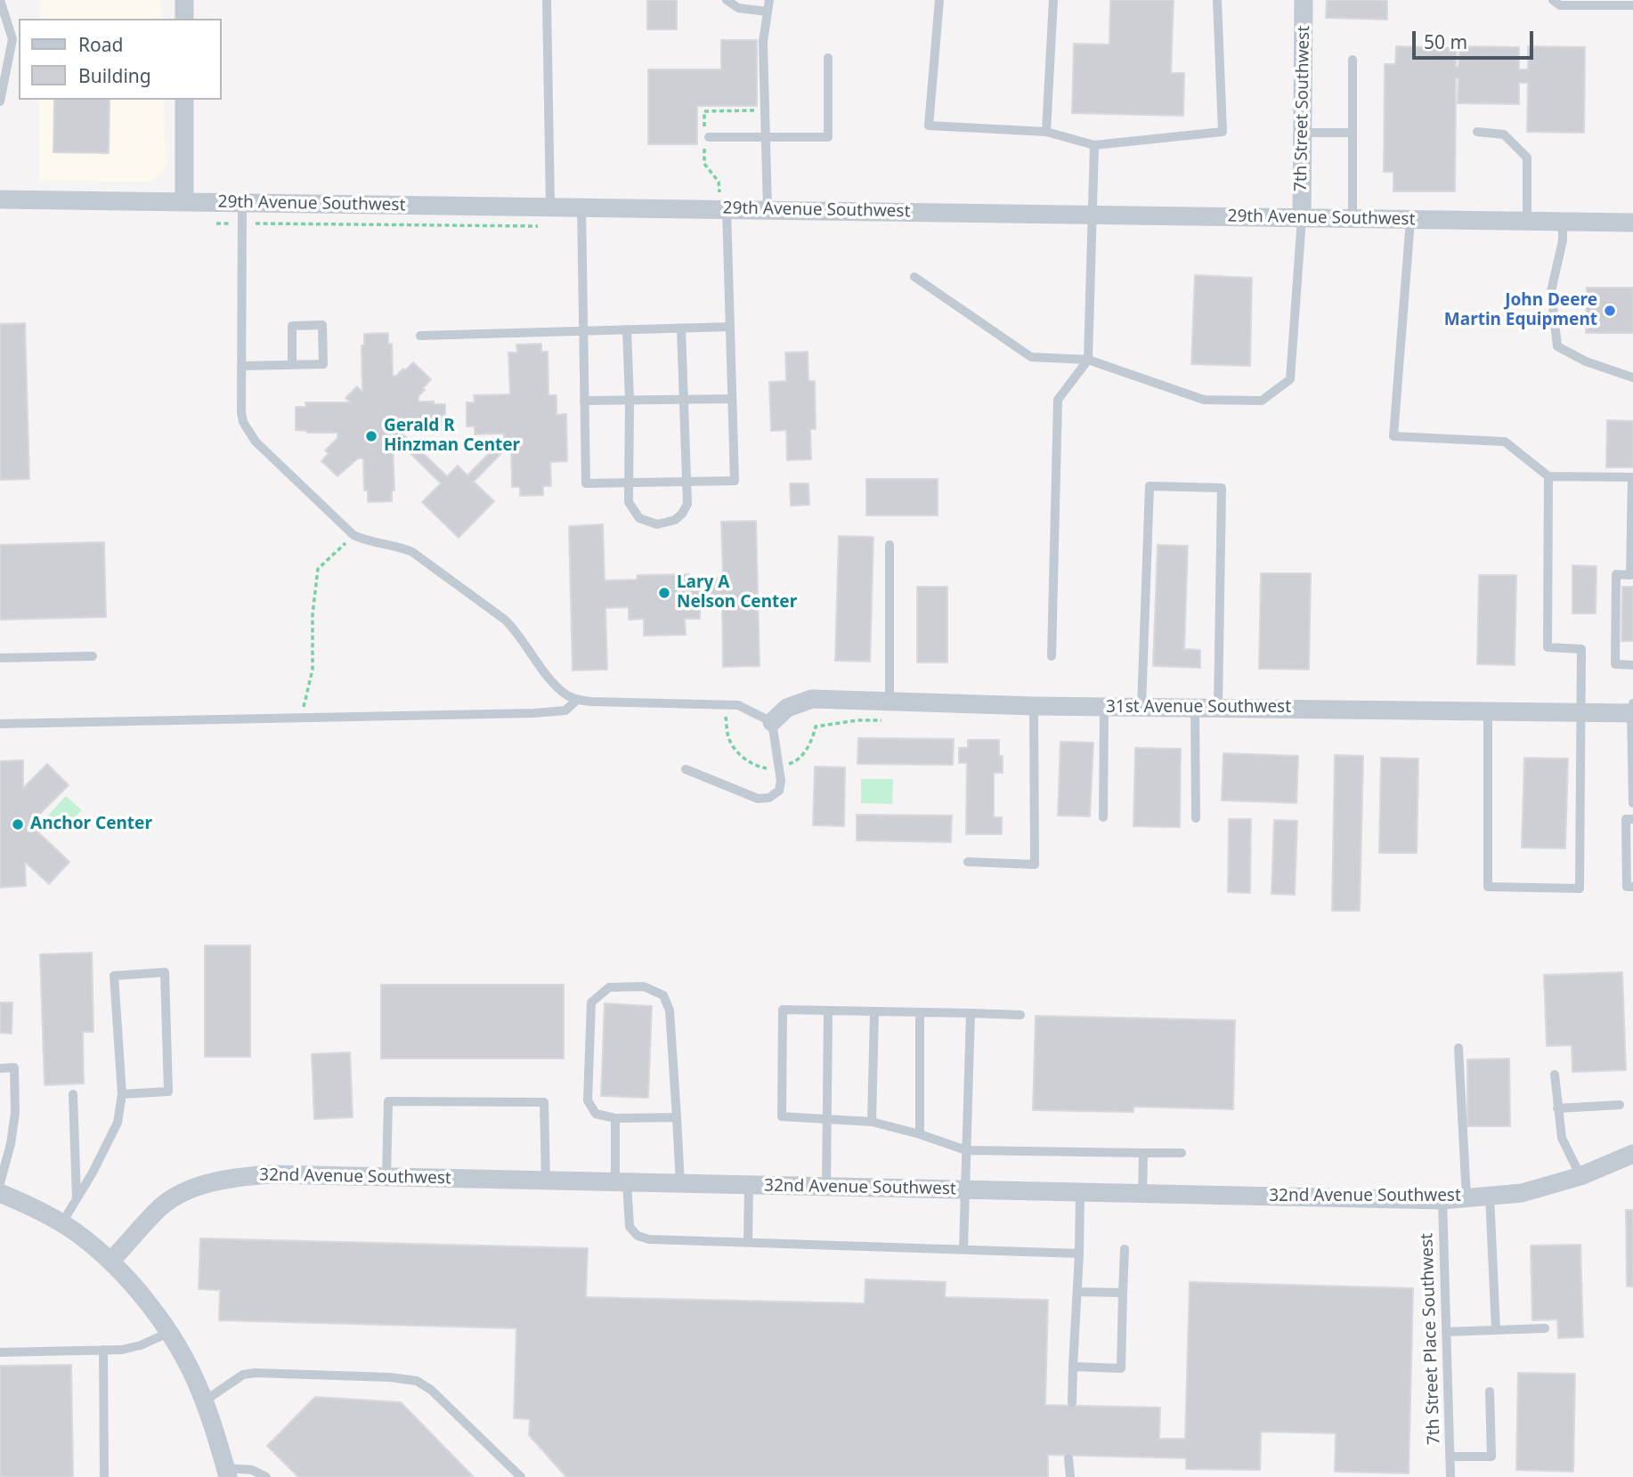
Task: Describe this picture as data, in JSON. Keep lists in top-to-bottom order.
{
  "streets": {
    "street": [
      "7th Street Southwest",
      "29th Avenue Southwest",
      "31st Avenue Southwest",
      "32nd Avenue Southwest"
    ],
    "lane": ["7th Street Place Southwest"]
  },
  "crossings": [
    ["7th Street Southwest", "29th Avenue Southwest"],
    ["32nd Avenue Southwest", "7th Street Place Southwest"]
  ],
  "places": [
    "John Deere Martin Equipment",
    "Gerald R Hinzman Center",
    "Lary A Nelson Center",
    "Anchor Center"
  ],
  "legend": ["Road", "Building"],
  "scale_bar": "50 m"
}
